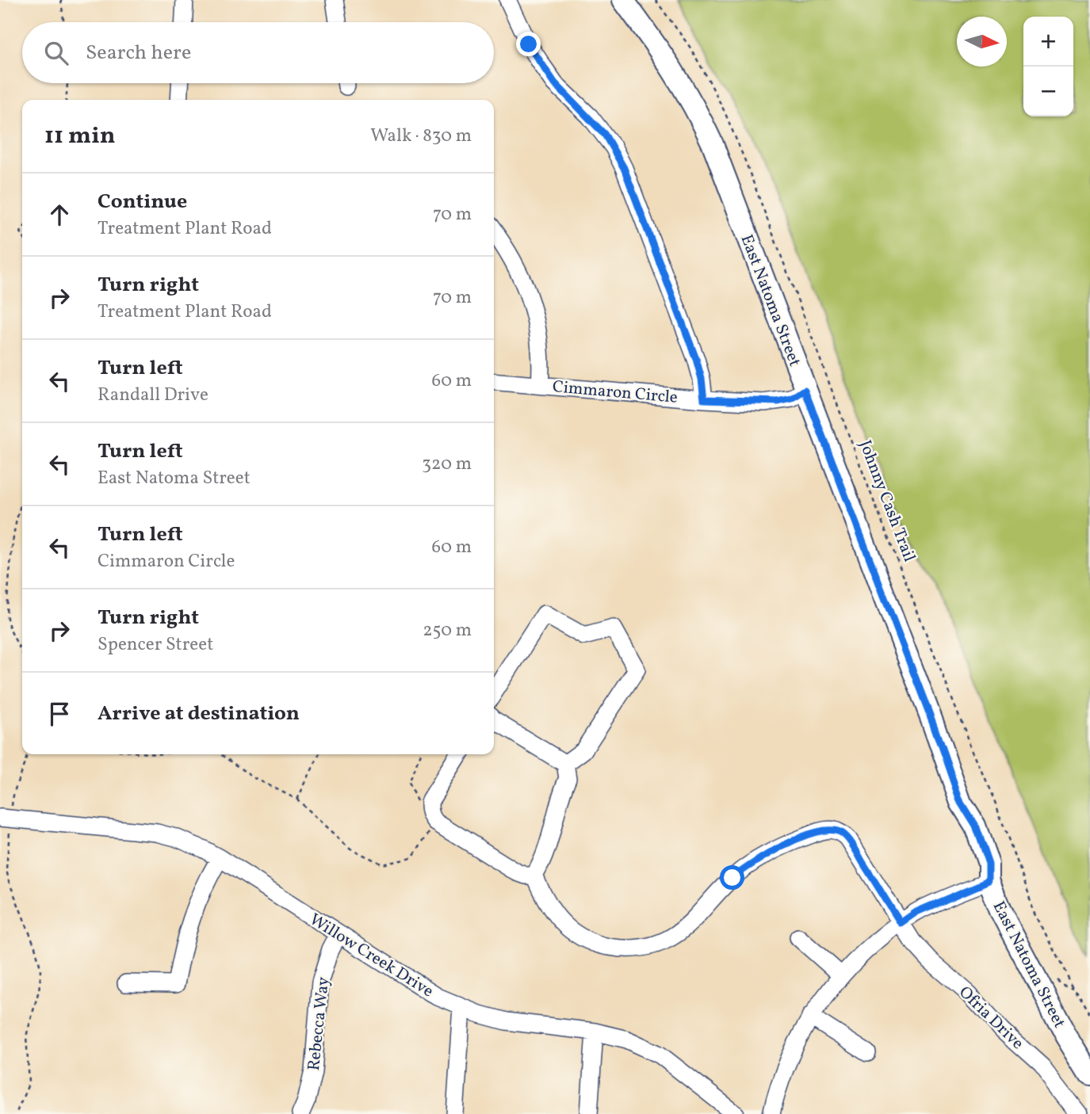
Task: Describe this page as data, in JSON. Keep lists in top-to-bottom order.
{
  "streets": {
    "main road": ["East Natoma Street"],
    "street": [
      "Cimmaron Circle",
      "Willow Creek Drive",
      "Ofria Drive",
      "Rebecca Way"
    ],
    "path": ["Johnny Cash Trail"]
  },
  "crossings": [
    ["East Natoma Street", "Cimmaron Circle"],
    ["Willow Creek Drive", "Rebecca Way"]
  ],
  "north": "right",
  "page": {
    "map_buttons": ["+", "−"],
    "search": "Search here",
    "heading": ["11 min", "Walk · 830 m"],
    "list": [
      ["Continue", "Treatment Plant Road", "70 m"],
      ["Turn right", "Treatment Plant Road", "70 m"],
      ["Turn left", "Randall Drive", "60 m"],
      ["Turn left", "East Natoma Street", "320 m"],
      ["Turn left", "Cimmaron Circle", "60 m"],
      ["Turn right", "Spencer Street", "250 m"],
      "Arrive at destination"
    ]
  }
}
